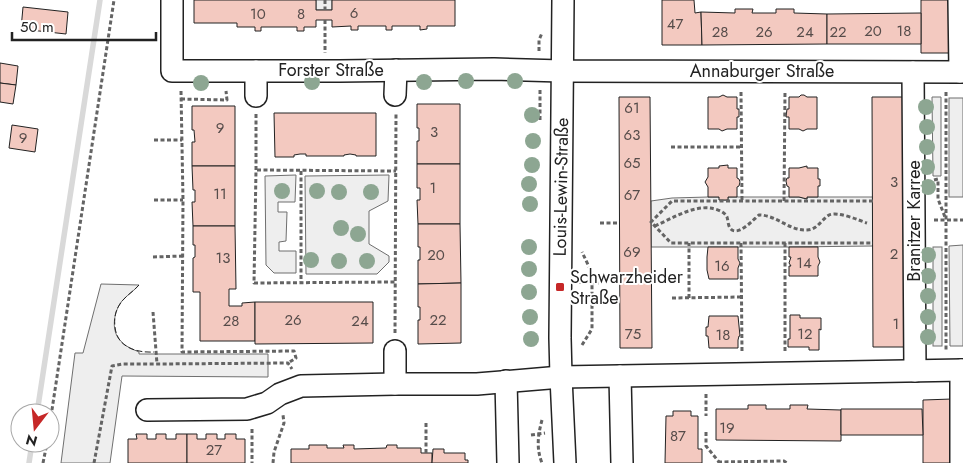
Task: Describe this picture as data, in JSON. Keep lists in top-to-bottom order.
{
  "streets": {
    "street": [
      "Forster Straße",
      "Annaburger Straße",
      "Louis-Lewin-Straße",
      "Branitzer Karree"
    ]
  },
  "crossings": [
    ["Forster Straße", "Annaburger Straße"],
    ["Forster Straße", "Louis-Lewin-Straße"],
    ["Annaburger Straße", "Louis-Lewin-Straße"],
    ["Annaburger Straße", "Branitzer Karree"]
  ],
  "places": {
    "transit": ["Schwarzheider Straße"]
  },
  "house_numbers": [
    "6",
    "10",
    "8",
    "47",
    "20",
    "18",
    "28",
    "26",
    "24",
    "22",
    "61",
    "9",
    "3",
    "63",
    "9",
    "65",
    "3",
    "1",
    "11",
    "67",
    "69",
    "2",
    "20",
    "13",
    "14",
    "16",
    "26",
    "22",
    "28",
    "24",
    "1",
    "75",
    "12",
    "18",
    "19",
    "87",
    "27"
  ],
  "scale_bar": "50 m",
  "north": "bottom"
}
